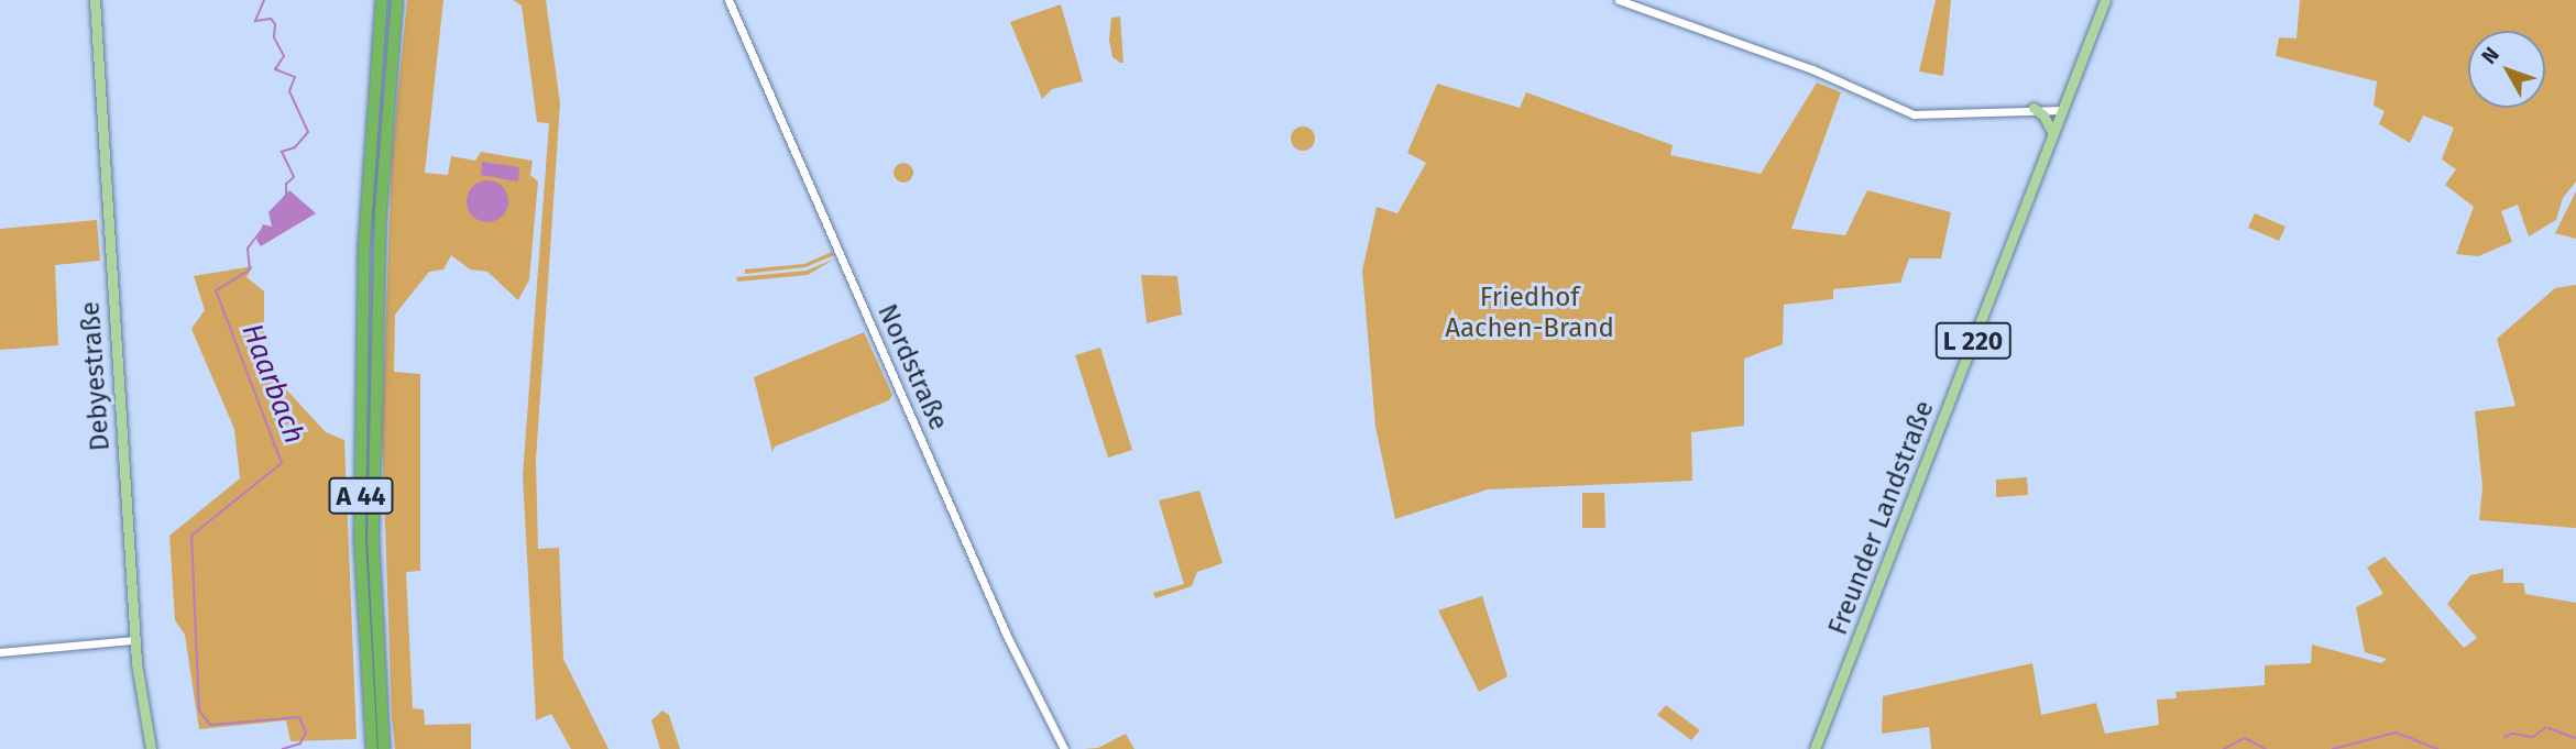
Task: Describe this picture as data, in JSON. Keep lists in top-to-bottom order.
{
  "streets": {
    "highway": ["A 44"],
    "main road": ["L 220", "Debyestraße", "Freunder Landstraße"],
    "street": ["Nordstraße"]
  },
  "water": ["Haarbach"],
  "parks": ["Friedhof Aachen-Brand"],
  "north": "top left"
}
